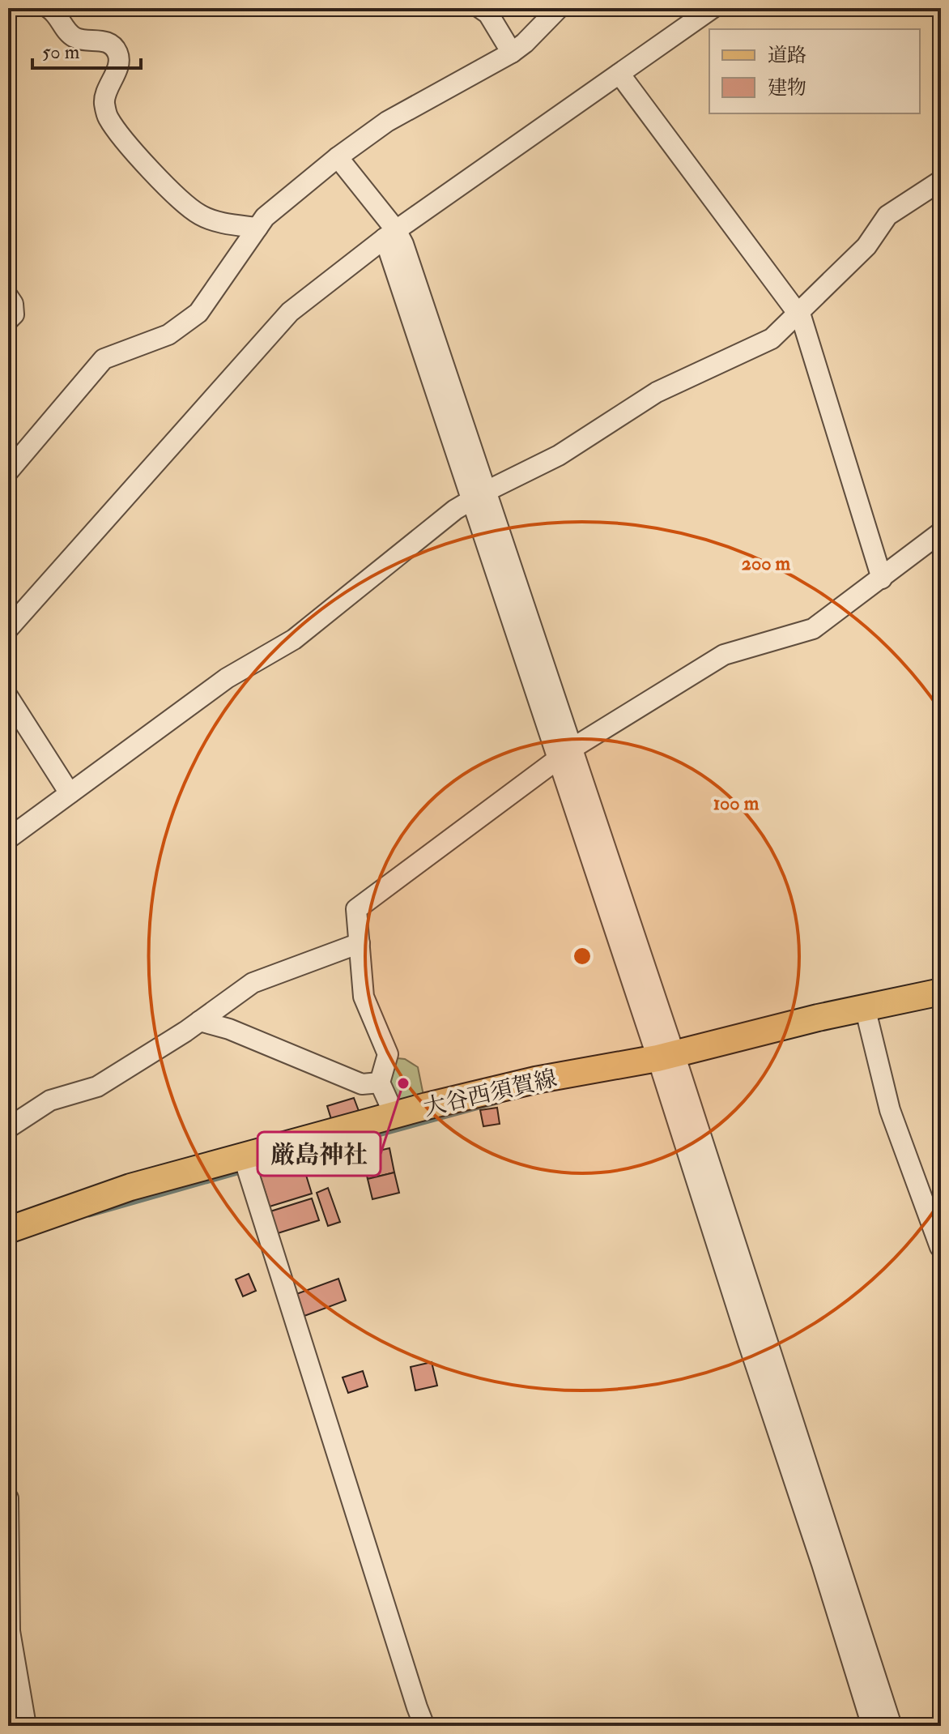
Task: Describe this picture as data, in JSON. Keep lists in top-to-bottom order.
{
  "streets": {
    "main road": ["大谷西須賀線"]
  },
  "places": ["厳島神社"],
  "legend": ["道路", "建物"],
  "scale_bar": "50 m",
  "rings": ["200 m", "100 m"]
}
